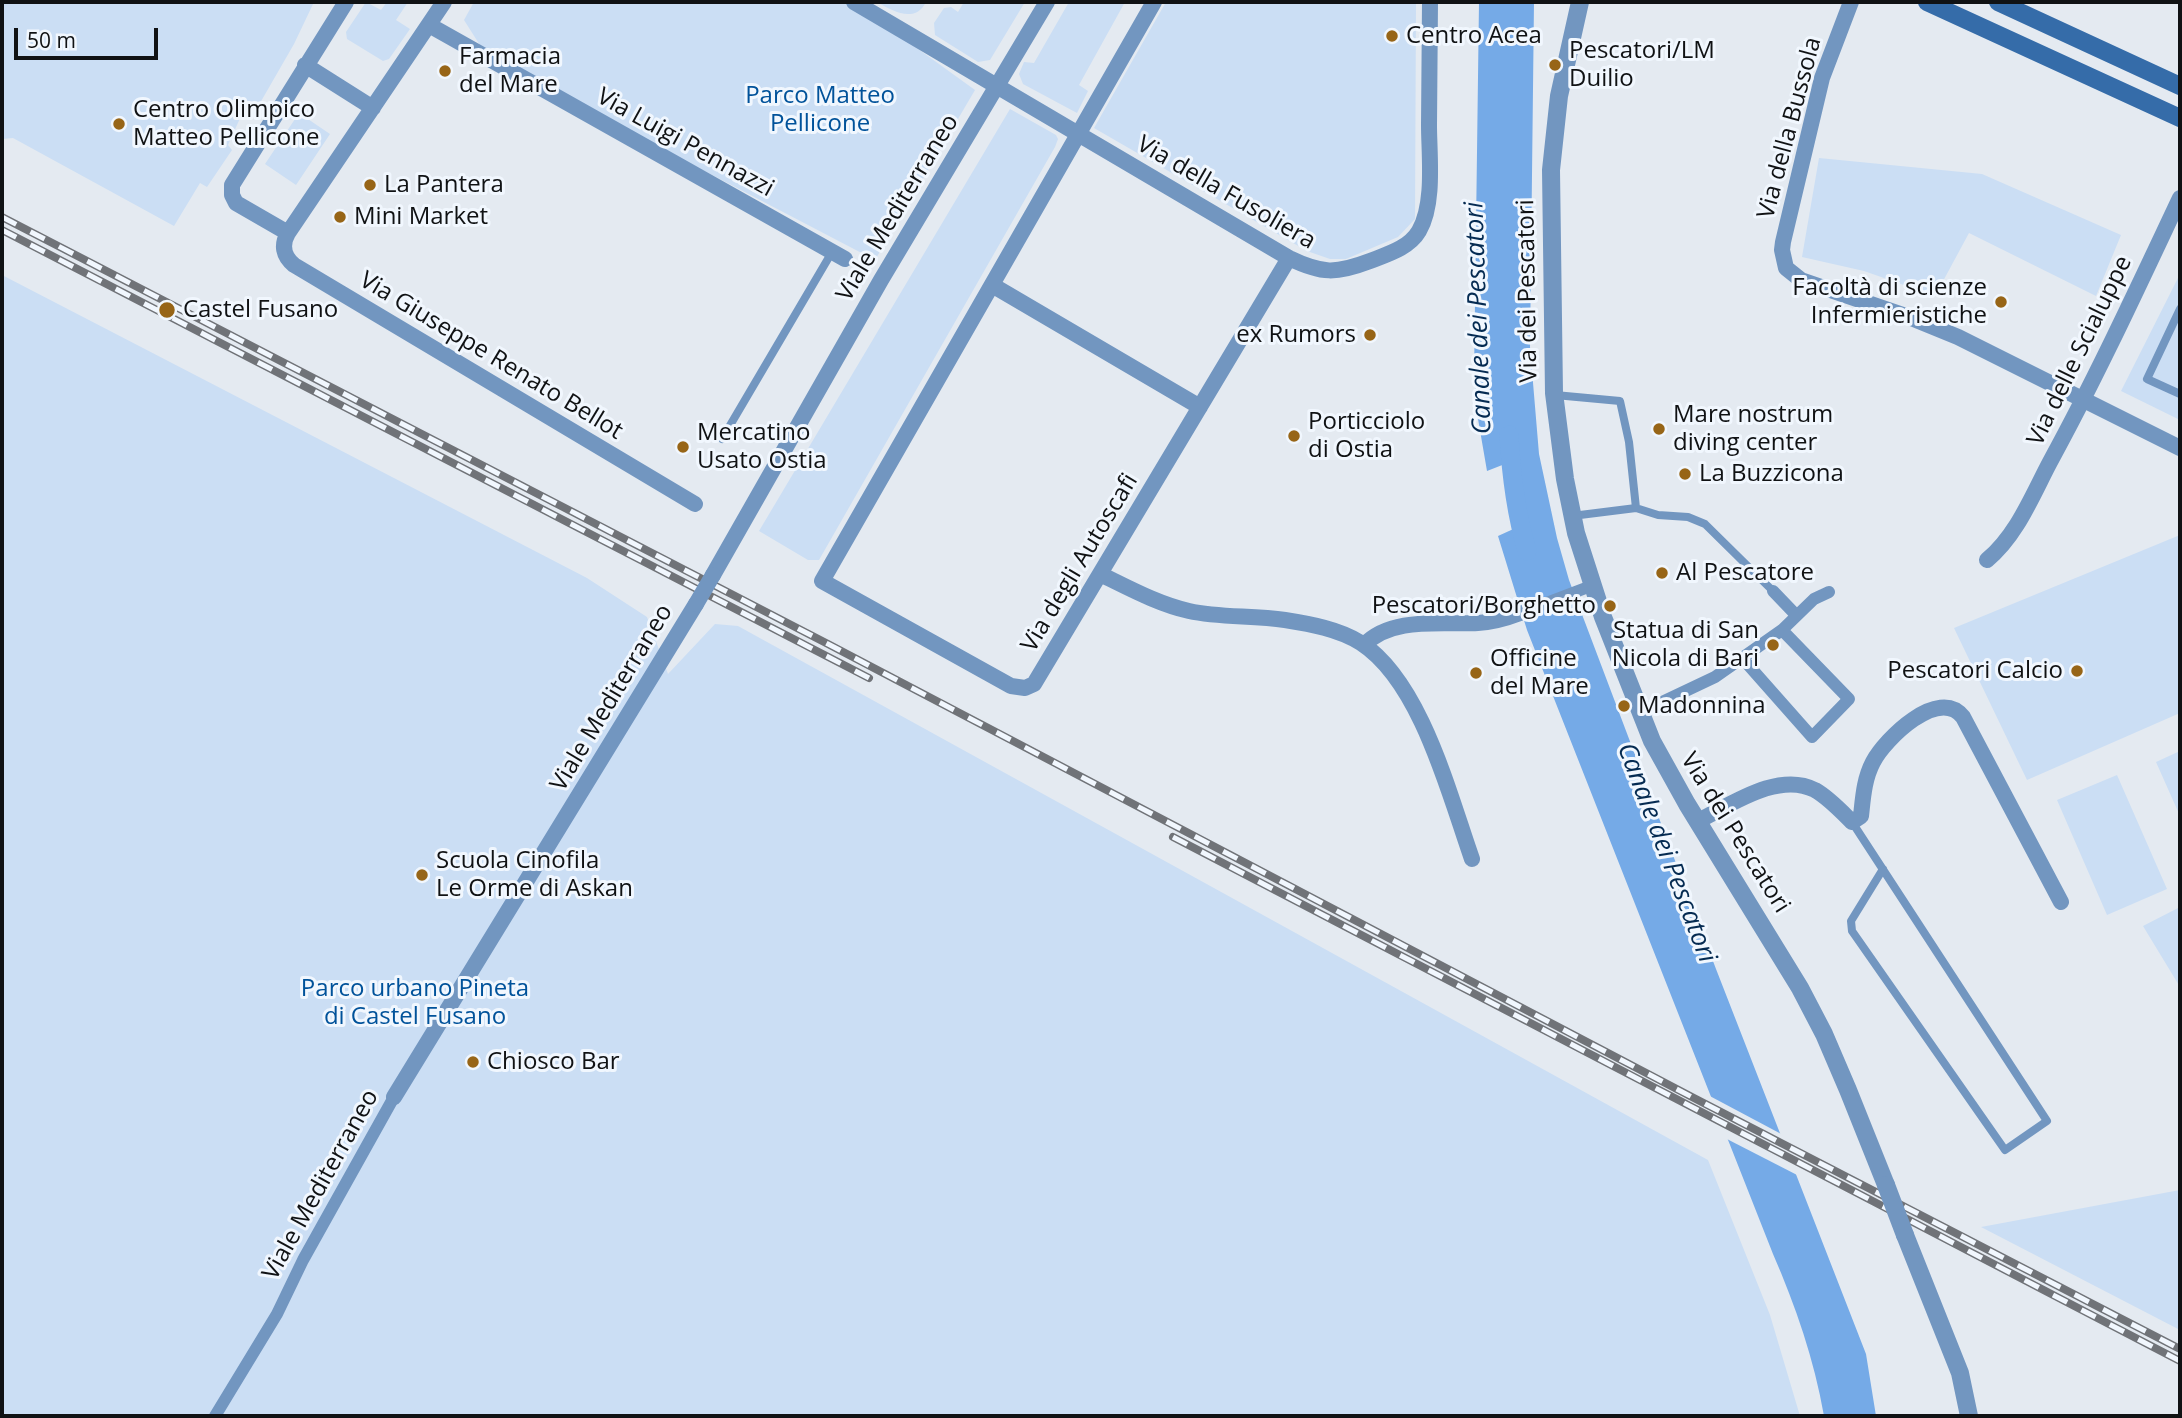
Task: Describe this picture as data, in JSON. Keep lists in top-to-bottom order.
{
  "streets": {
    "street": [
      "Via della Bussola",
      "Via Luigi Pennazzi",
      "Via della Fusoliera",
      "Viale Mediterraneo",
      "Via dei Pescatori",
      "Via delle Scialuppe",
      "Via Giuseppe Renato Bellot",
      "Via degli Autoscafi"
    ]
  },
  "crossings": [
    ["Via della Bussola", "Via delle Scialuppe"],
    ["Via della Fusoliera", "Viale Mediterraneo"],
    ["Via della Fusoliera", "Via degli Autoscafi"]
  ],
  "water": ["Canale dei Pescatori"],
  "parks": ["Parco Matteo Pellicone", "Parco urbano Pineta di Castel Fusano"],
  "places": [
    "Centro Acea",
    "Pescatori/LM Duilio",
    "Farmacia del Mare",
    "Centro Olimpico Matteo Pellicone",
    "La Pantera",
    "Mini Market",
    "Facoltà di scienze Infermieristiche",
    "Castel Fusano",
    "ex Rumors",
    "Mare nostrum diving center",
    "Porticciolo di Ostia",
    "Mercatino Usato Ostia",
    "La Buzzicona",
    "Al Pescatore",
    "Pescatori/Borghetto",
    "Statua di San Nicola di Bari",
    "Pescatori Calcio",
    "Officine del Mare",
    "Madonnina",
    "Scuola Cinofila Le Orme di Askan",
    "Chiosco Bar"
  ],
  "scale_bar": "50 m"
}
